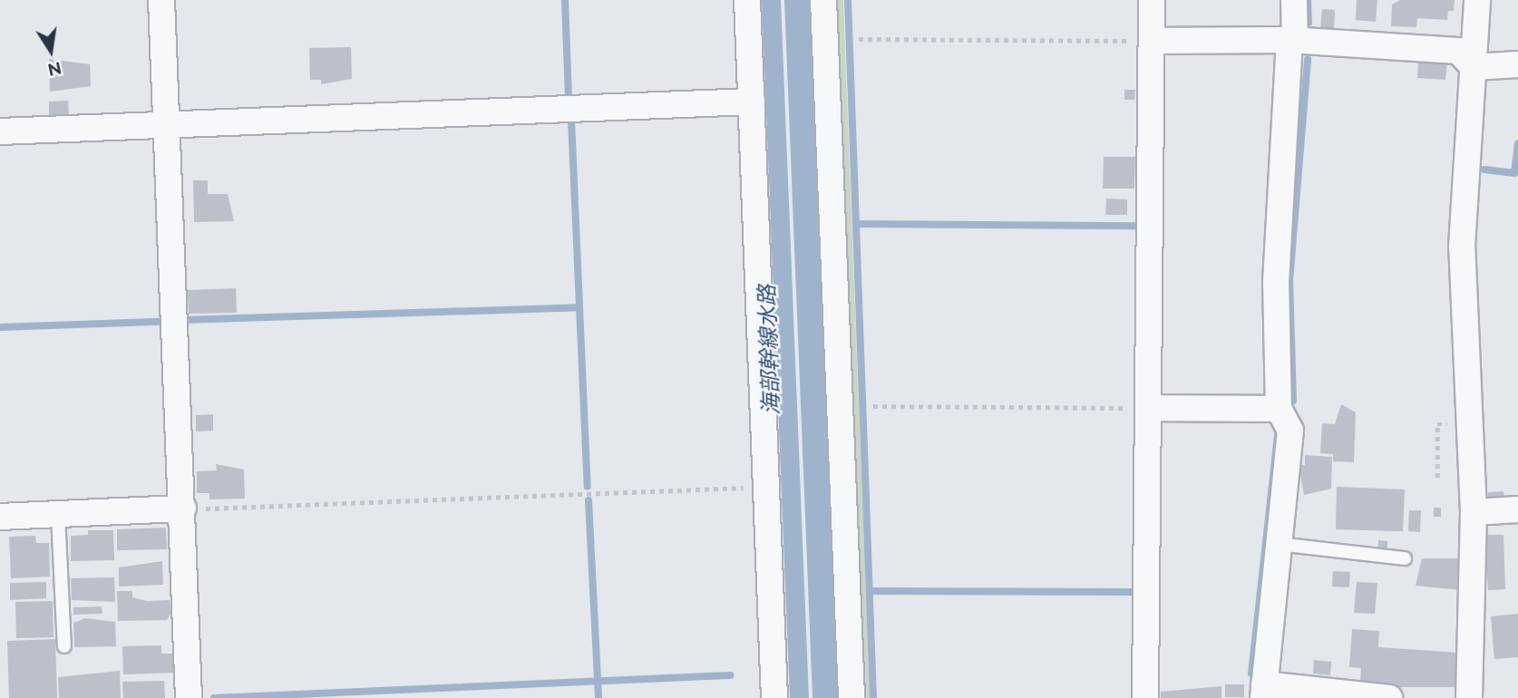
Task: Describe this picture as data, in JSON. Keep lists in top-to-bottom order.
{
  "water": ["海部幹線水路"],
  "north": "bottom"
}
